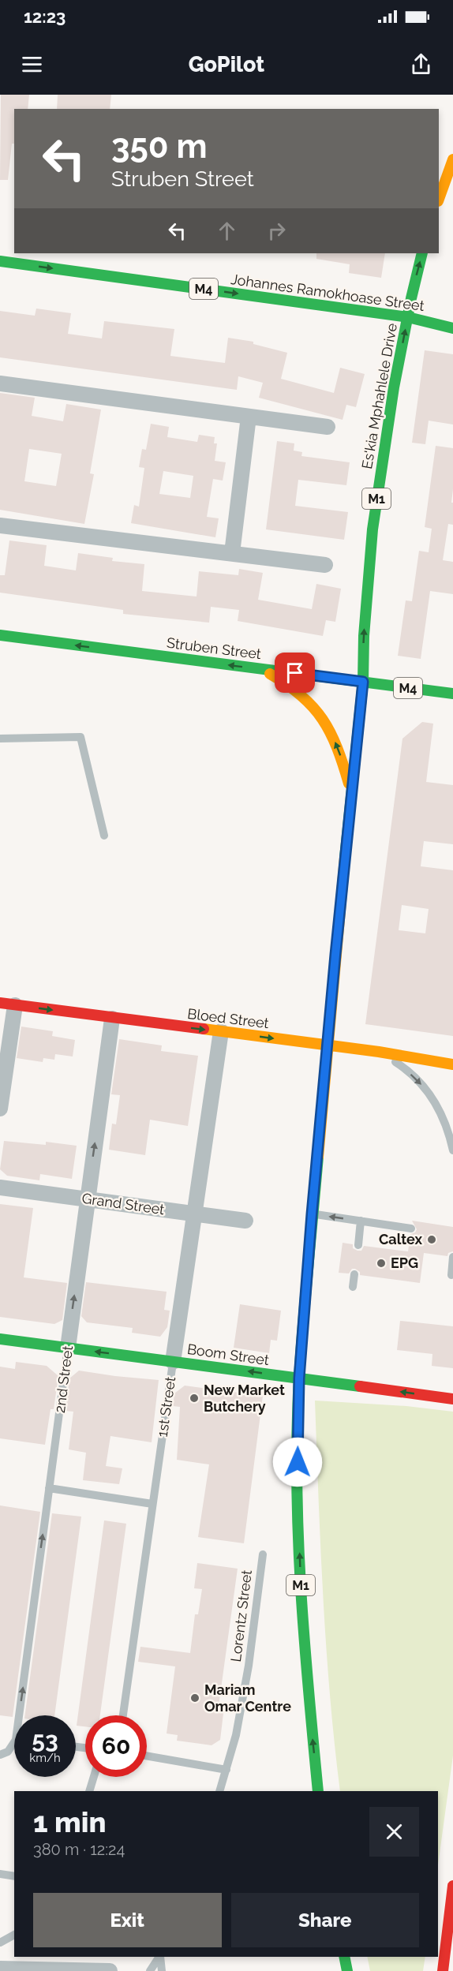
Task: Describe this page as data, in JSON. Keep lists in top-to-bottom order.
{
  "streets": {
    "main road": [
      "M4",
      "Johannes Ramokhoase Street",
      "Es'kia Mphahlele Drive",
      "M1",
      "Struben Street",
      "Bloed Street",
      "Boom Street"
    ],
    "street": ["Grand Street", "2nd Street", "1st Street"],
    "lane": ["Lorentz Street"]
  },
  "crossings": [
    ["Johannes Ramokhoase Street", "Es'kia Mphahlele Drive"],
    ["Es'kia Mphahlele Drive", "Struben Street"],
    ["Es'kia Mphahlele Drive", "Bloed Street"],
    ["Es'kia Mphahlele Drive", "Boom Street"],
    ["Bloed Street", "2nd Street"],
    ["Bloed Street", "1st Street"],
    ["Grand Street", "2nd Street"],
    ["Grand Street", "1st Street"],
    ["Boom Street", "2nd Street"],
    ["Boom Street", "1st Street"]
  ],
  "one_way": [
    "Johannes Ramokhoase Street",
    "Es'kia Mphahlele Drive",
    "Struben Street",
    "Bloed Street",
    "Boom Street",
    "2nd Street"
  ],
  "places": [
    "Caltex",
    "EPG",
    "New Market Butchery",
    "Mariam Omar Centre"
  ],
  "page": {
    "status": "12:23",
    "header": "GoPilot",
    "turn": ["350 m", "Struben Street"],
    "speed": "53 km/h",
    "limit": "60",
    "heading": ["1 min", "380 m · 12:24"],
    "buttons": ["Exit", "Share"]
  }
}
